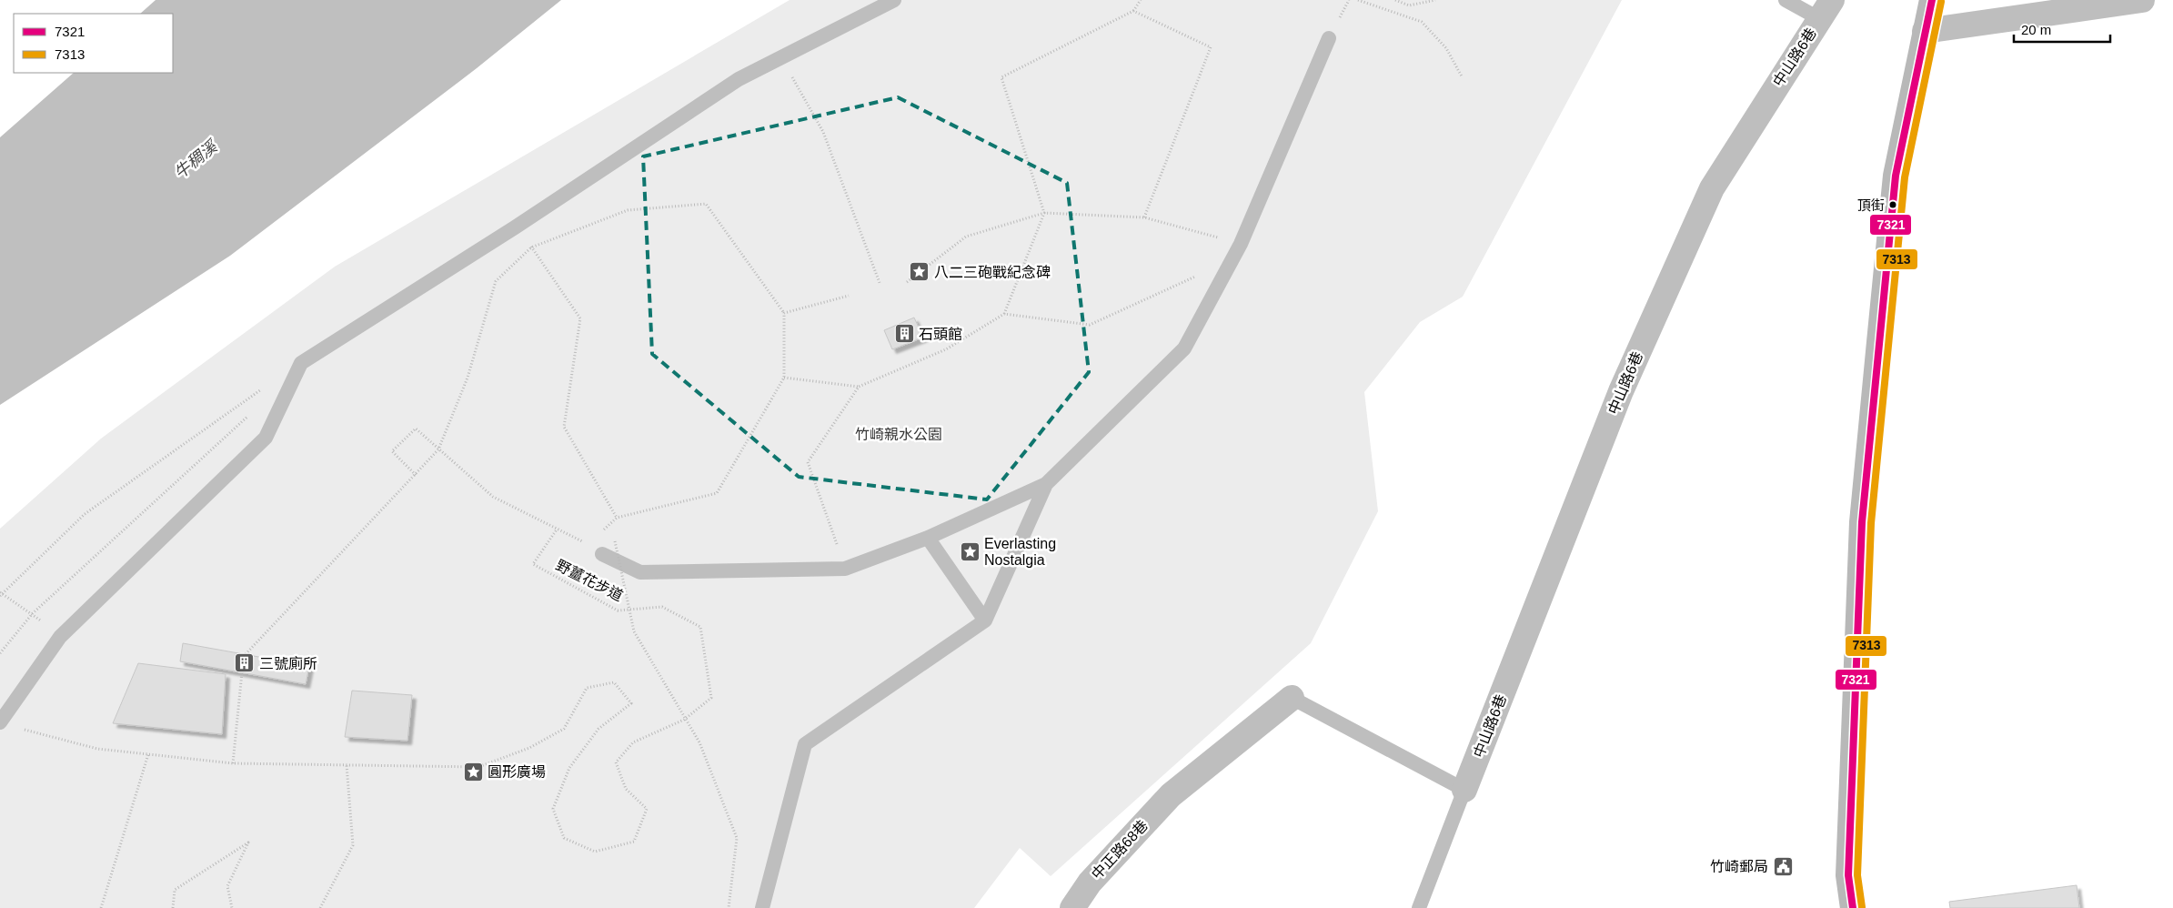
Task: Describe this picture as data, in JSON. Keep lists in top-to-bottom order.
{
  "streets": {
    "street": ["中山路6巷", "中正路68巷"],
    "path": ["野薑花步道"]
  },
  "water": ["牛稠溪"],
  "parks": ["竹崎親水公園"],
  "places": {
    "other": ["頂街"],
    "place": ["八二三砲戰紀念碑", "Everlasting Nostalgia", "圓形廣場"],
    "building": ["石頭館", "三號廁所"],
    "public building": ["竹崎郵局"]
  },
  "lines": ["transit line 7321", "transit line 7313"],
  "legend": ["7321", "7313"],
  "scale_bar": "20 m"
}
